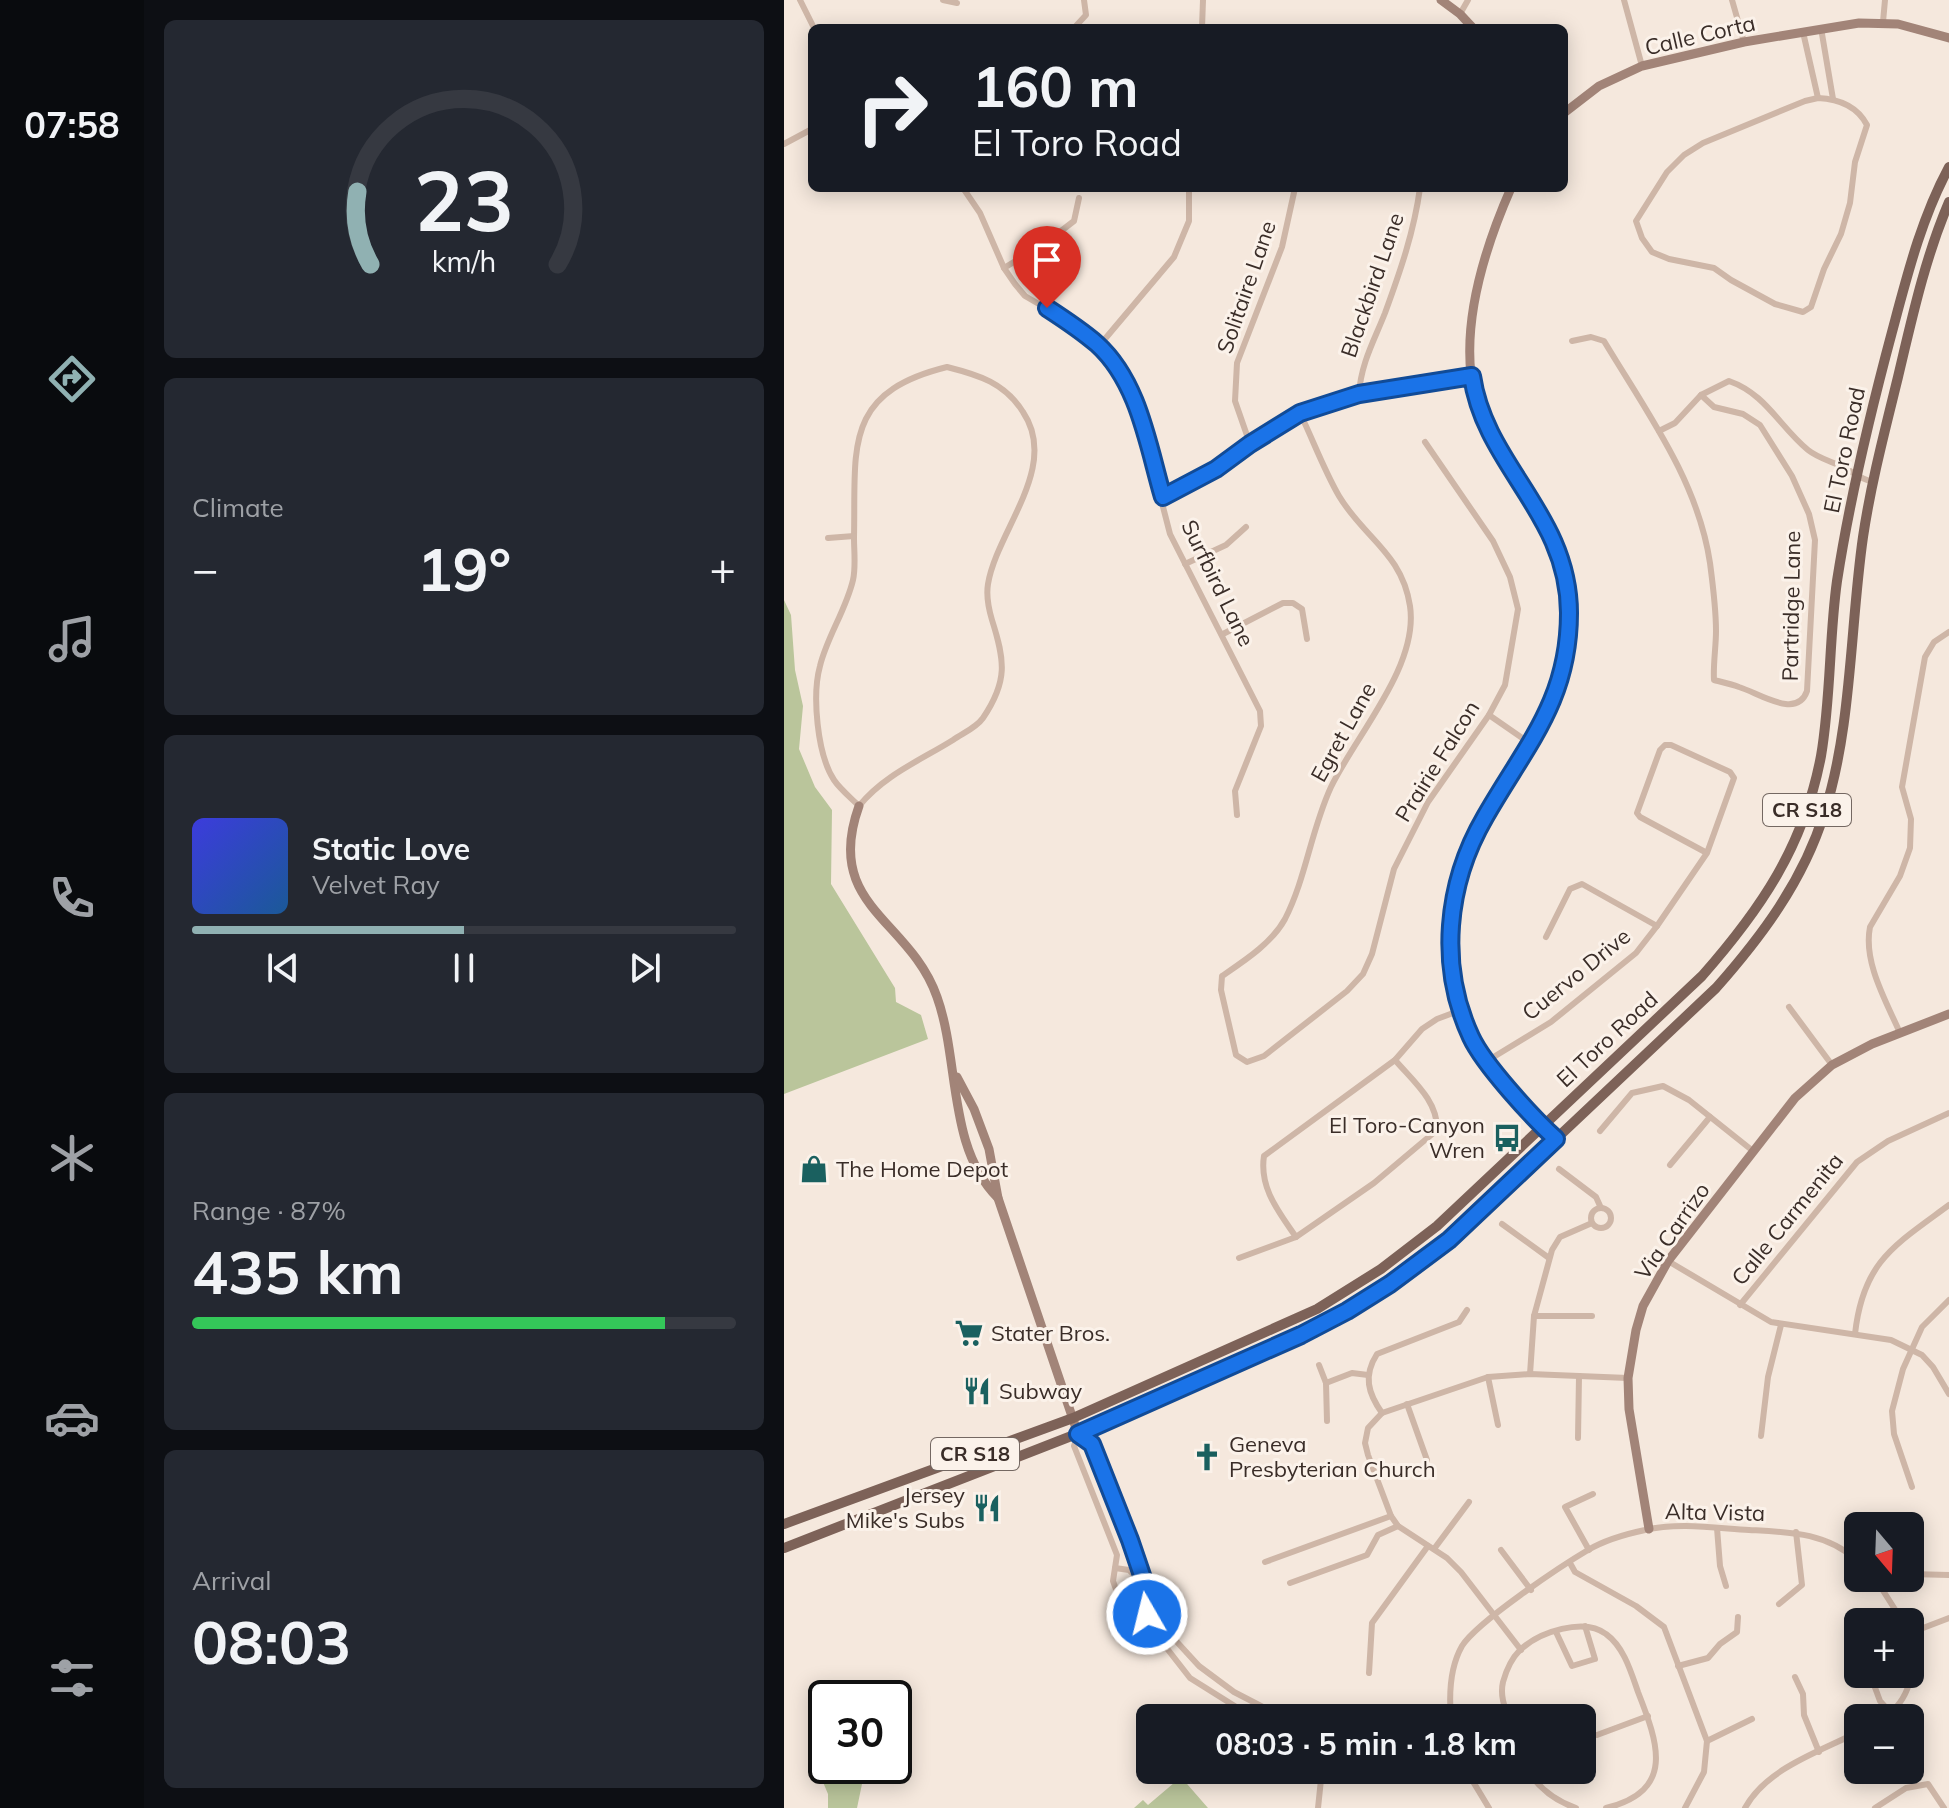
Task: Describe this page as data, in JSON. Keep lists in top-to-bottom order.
{
  "streets": {
    "main road": ["El Toro Road", "CR S18"],
    "street": [
      "Calle Corta",
      "Blackbird Lane",
      "Solitaire Lane",
      "Surfbird Lane",
      "Partridge Lane",
      "Egret Lane",
      "Prairie Falcon",
      "Cuervo Drive",
      "Calle Carmenita",
      "Via Carrizo",
      "Alta Vista"
    ]
  },
  "crossings": [
    ["Egret Lane", "Prairie Falcon"],
    ["Via Carrizo", "Alta Vista"]
  ],
  "places": {
    "bus stop": ["El Toro-Canyon Wren"],
    "shop": ["The Home Depot"],
    "supermarket": ["Stater Bros."],
    "restaurant": ["Subway", "Jersey Mike's Subs"],
    "church": ["Geneva Presbyterian Church"]
  },
  "north": "bottom",
  "page": {
    "tabs": "07:58",
    "turn": ["160 m", "El Toro Road"],
    "tile": [
      "Climate",
      ["Range · 87%", "435 km"],
      ["Arrival", "08:03"]
    ],
    "heat": ["−", "19°", "+"],
    "song": ["Static Love", "Velvet Ray"],
    "map_buttons": ["+", "−"],
    "limit": "30",
    "trip": "08:03 · 5 min · 1.8 km",
    "gauge": ["23", "km/h"]
  }
}
